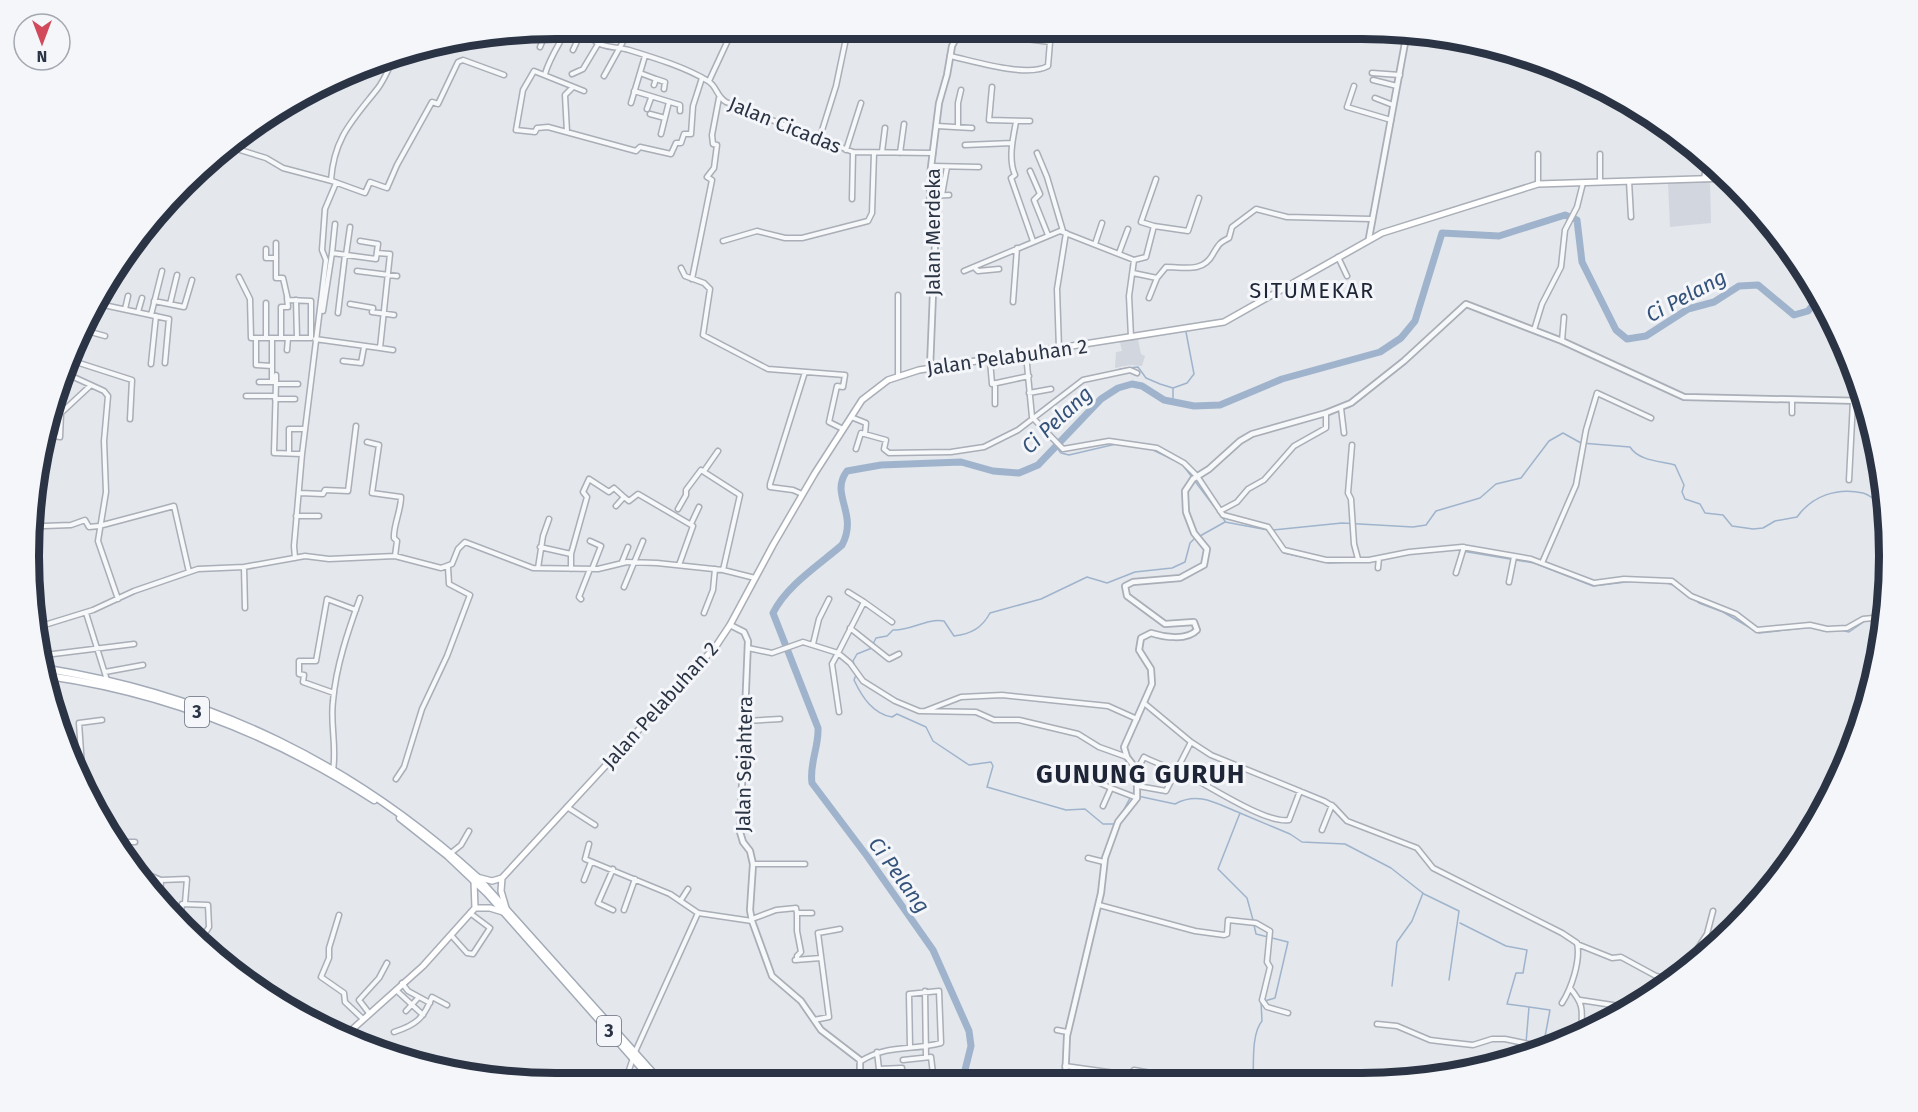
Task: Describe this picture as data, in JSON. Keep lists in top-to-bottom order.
{
  "streets": {
    "main road": ["Jalan Pelabuhan 2", "3"],
    "street": ["Jalan Cicadas", "Jalan Merdeka", "Jalan Sejahtera"]
  },
  "crossings": [
    ["Jalan Cicadas", "Jalan Merdeka"],
    ["Jalan Merdeka", "Jalan Pelabuhan 2"]
  ],
  "districts": ["SITUMEKAR", "GUNUNG GURUH"],
  "water": ["Ci Pelang"],
  "north": "bottom"
}
